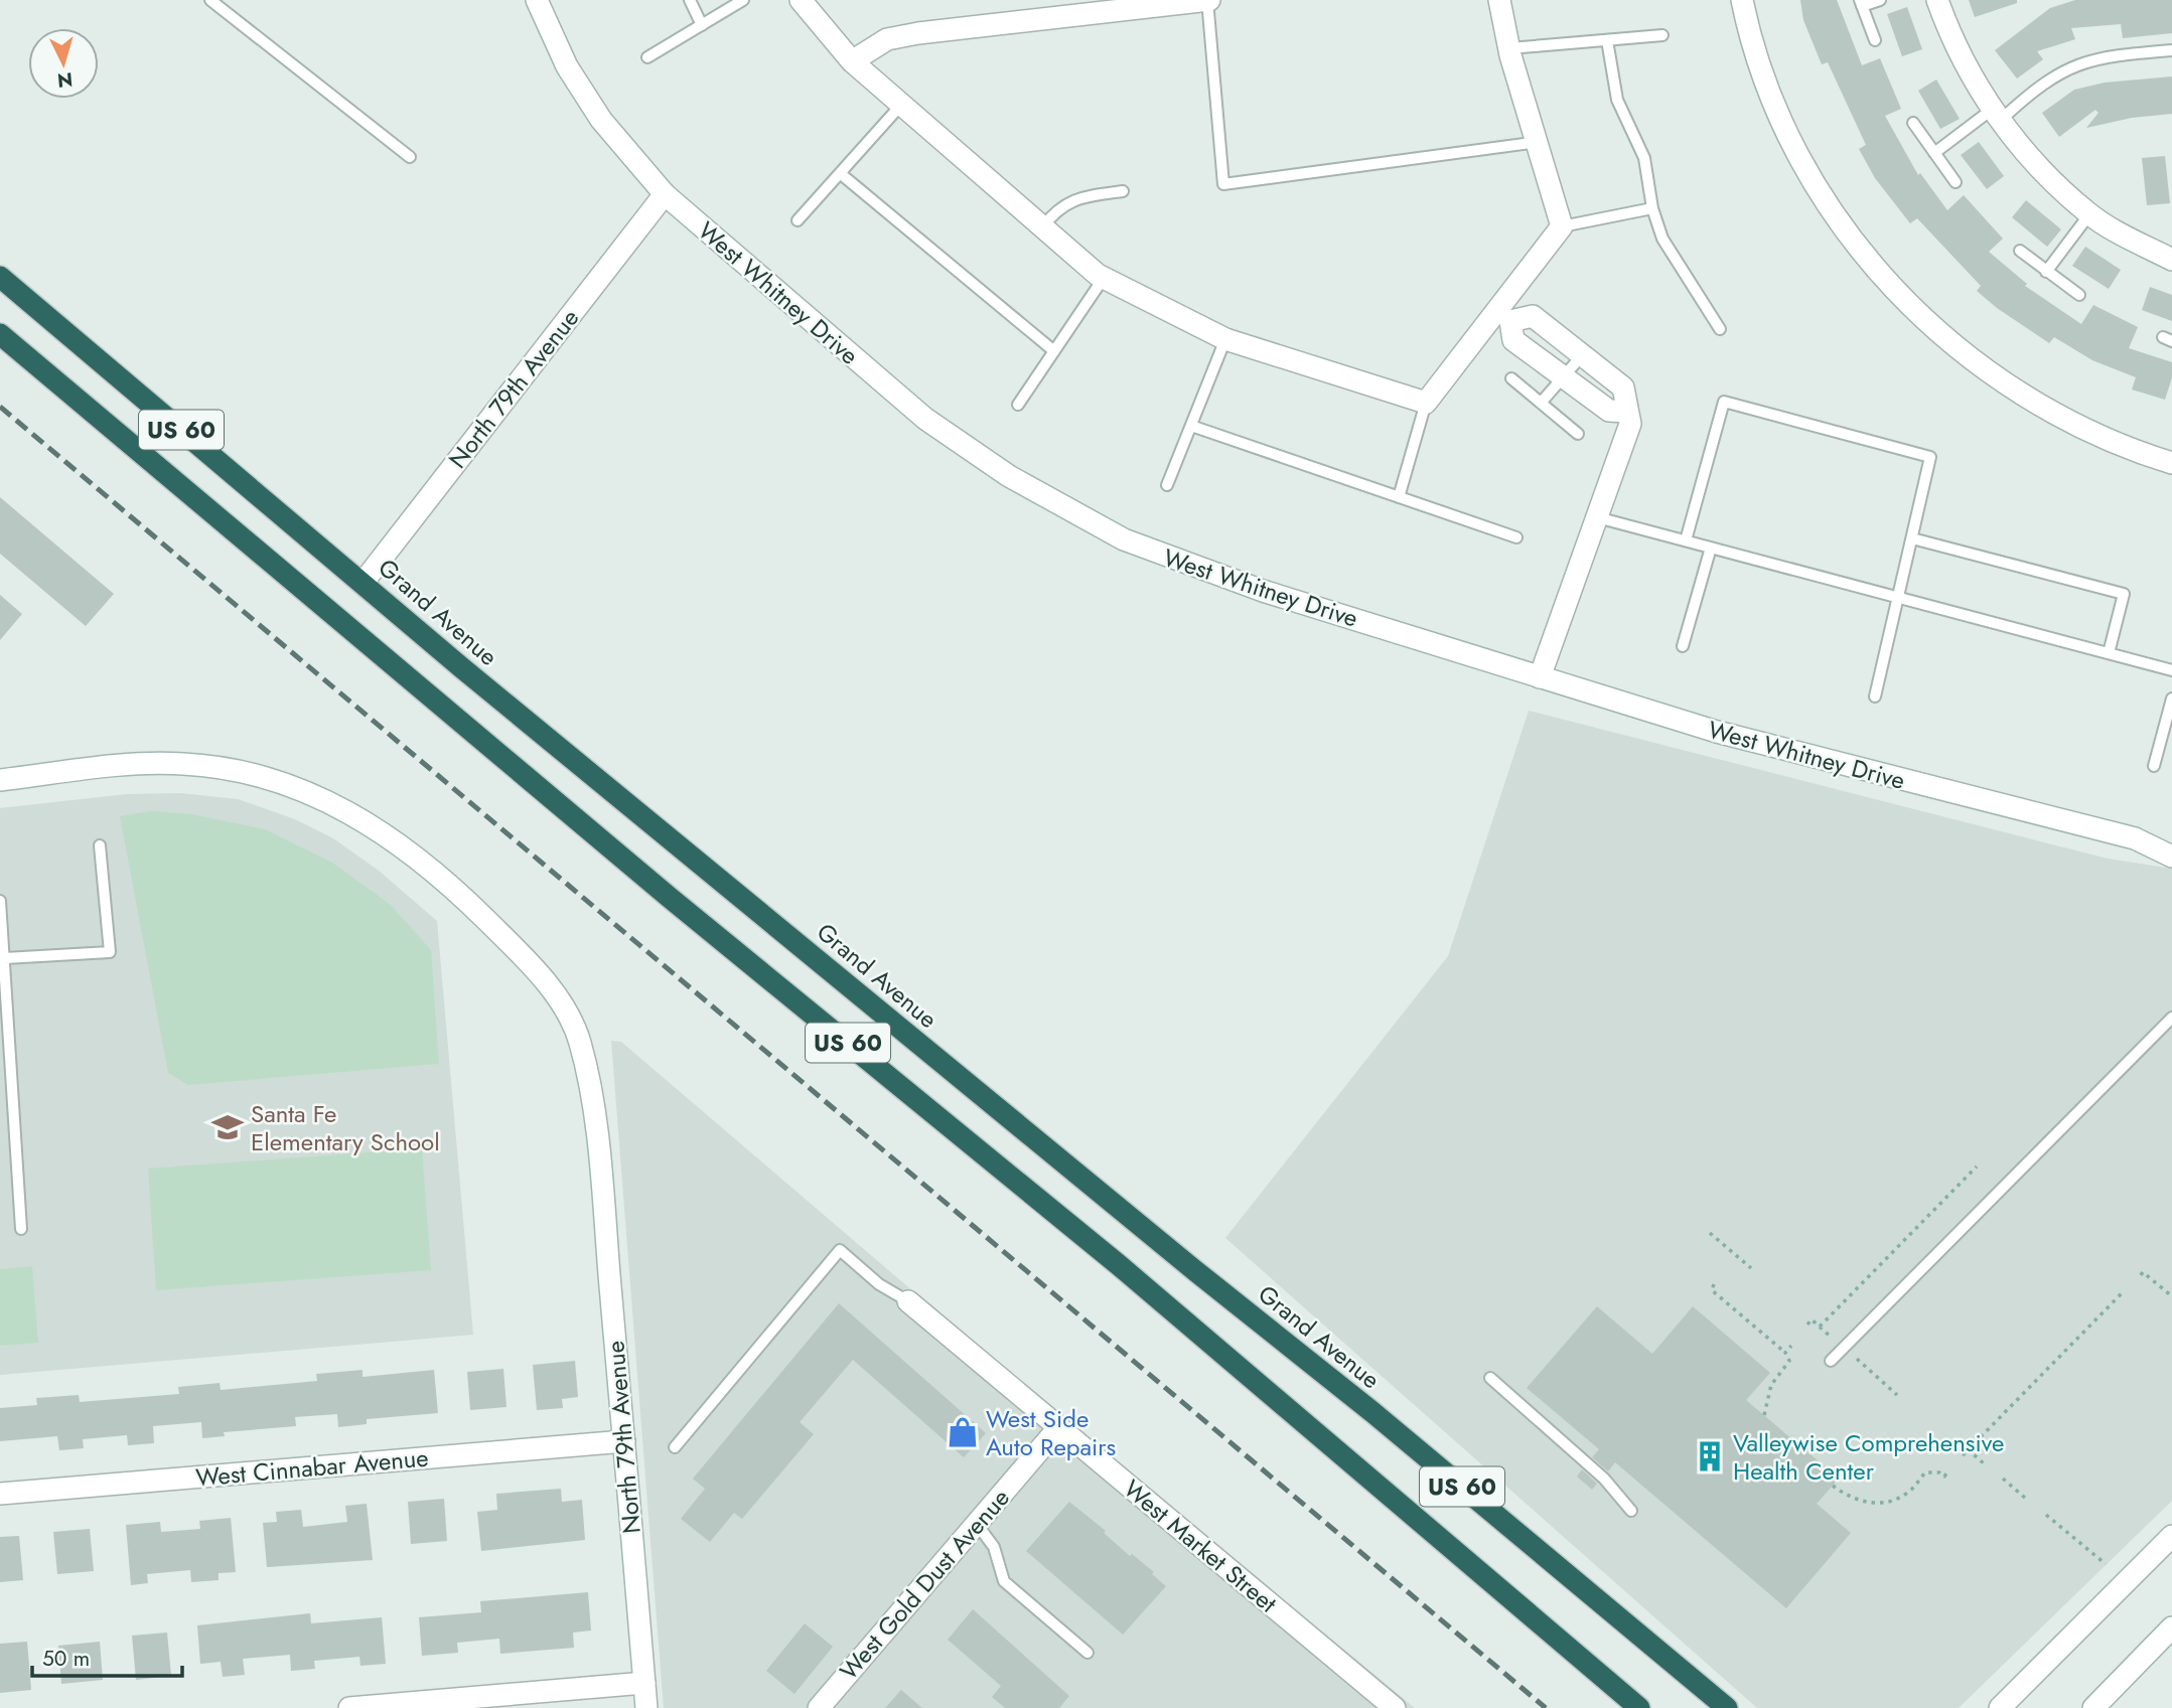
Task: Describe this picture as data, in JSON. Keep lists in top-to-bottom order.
{
  "streets": {
    "highway": ["US 60", "Grand Avenue"],
    "street": [
      "West Whitney Drive",
      "North 79th Avenue",
      "West Cinnabar Avenue",
      "West Market Street",
      "West Gold Dust Avenue"
    ]
  },
  "crossings": [
    ["West Whitney Drive", "North 79th Avenue"],
    ["North 79th Avenue", "Grand Avenue"],
    ["North 79th Avenue", "West Cinnabar Avenue"],
    ["West Market Street", "West Gold Dust Avenue"]
  ],
  "places": {
    "school or university": ["Santa Fe Elementary School"],
    "shop": ["West Side Auto Repairs"],
    "building": ["Valleywise Comprehensive Health Center"]
  },
  "scale_bar": "50 m",
  "north": "bottom"
}
